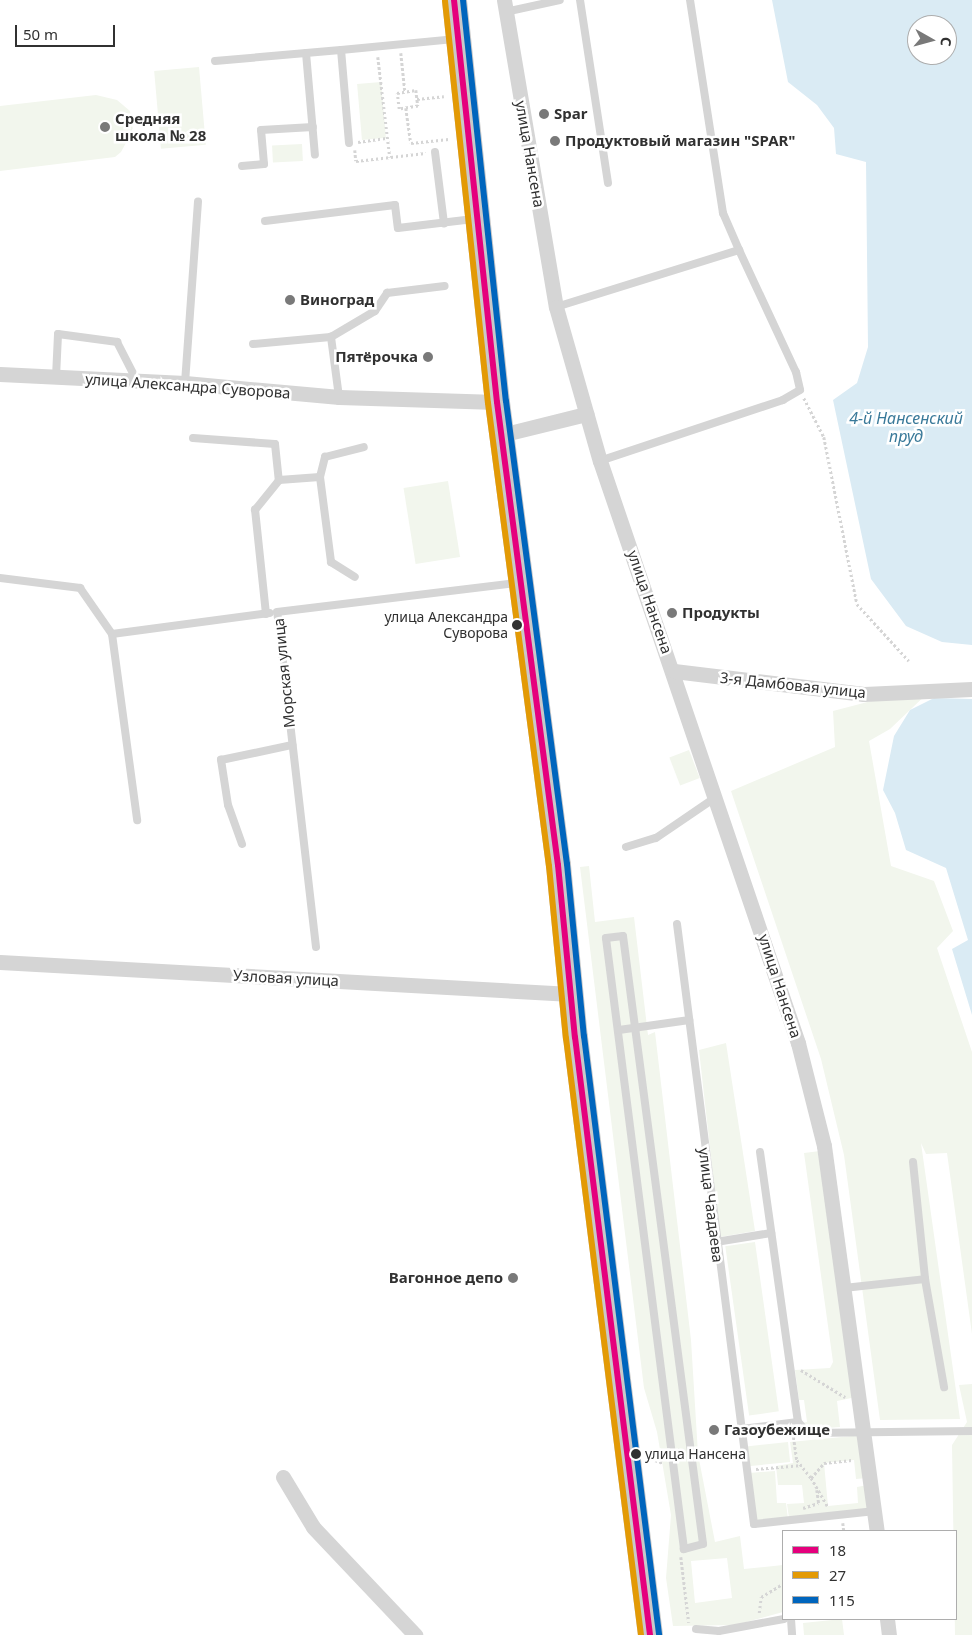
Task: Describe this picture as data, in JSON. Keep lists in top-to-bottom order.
{
  "streets": {
    "street": [
      "улица Нансена",
      "улица Александра Суворова",
      "3-я Дамбовая улица",
      "Узловая улица"
    ],
    "lane": ["Морская улица", "улица Чаадаева"]
  },
  "crossings": [
    ["улица Нансена", "3-я Дамбовая улица"]
  ],
  "water": ["4-й Нансенский пруд"],
  "places": [
    "Spar",
    "Средняя школа № 28",
    "Продуктовый магазин \"SPAR\"",
    "Виноград",
    "Пятёрочка",
    "Продукты",
    "улица Александра Суворова",
    "Вагонное депо",
    "Газоубежище",
    "улица Нансена"
  ],
  "lines": ["transit line 18", "transit line 115", "transit line 27"],
  "legend": ["18", "27", "115"],
  "scale_bar": "50 m",
  "north": "right"
}
